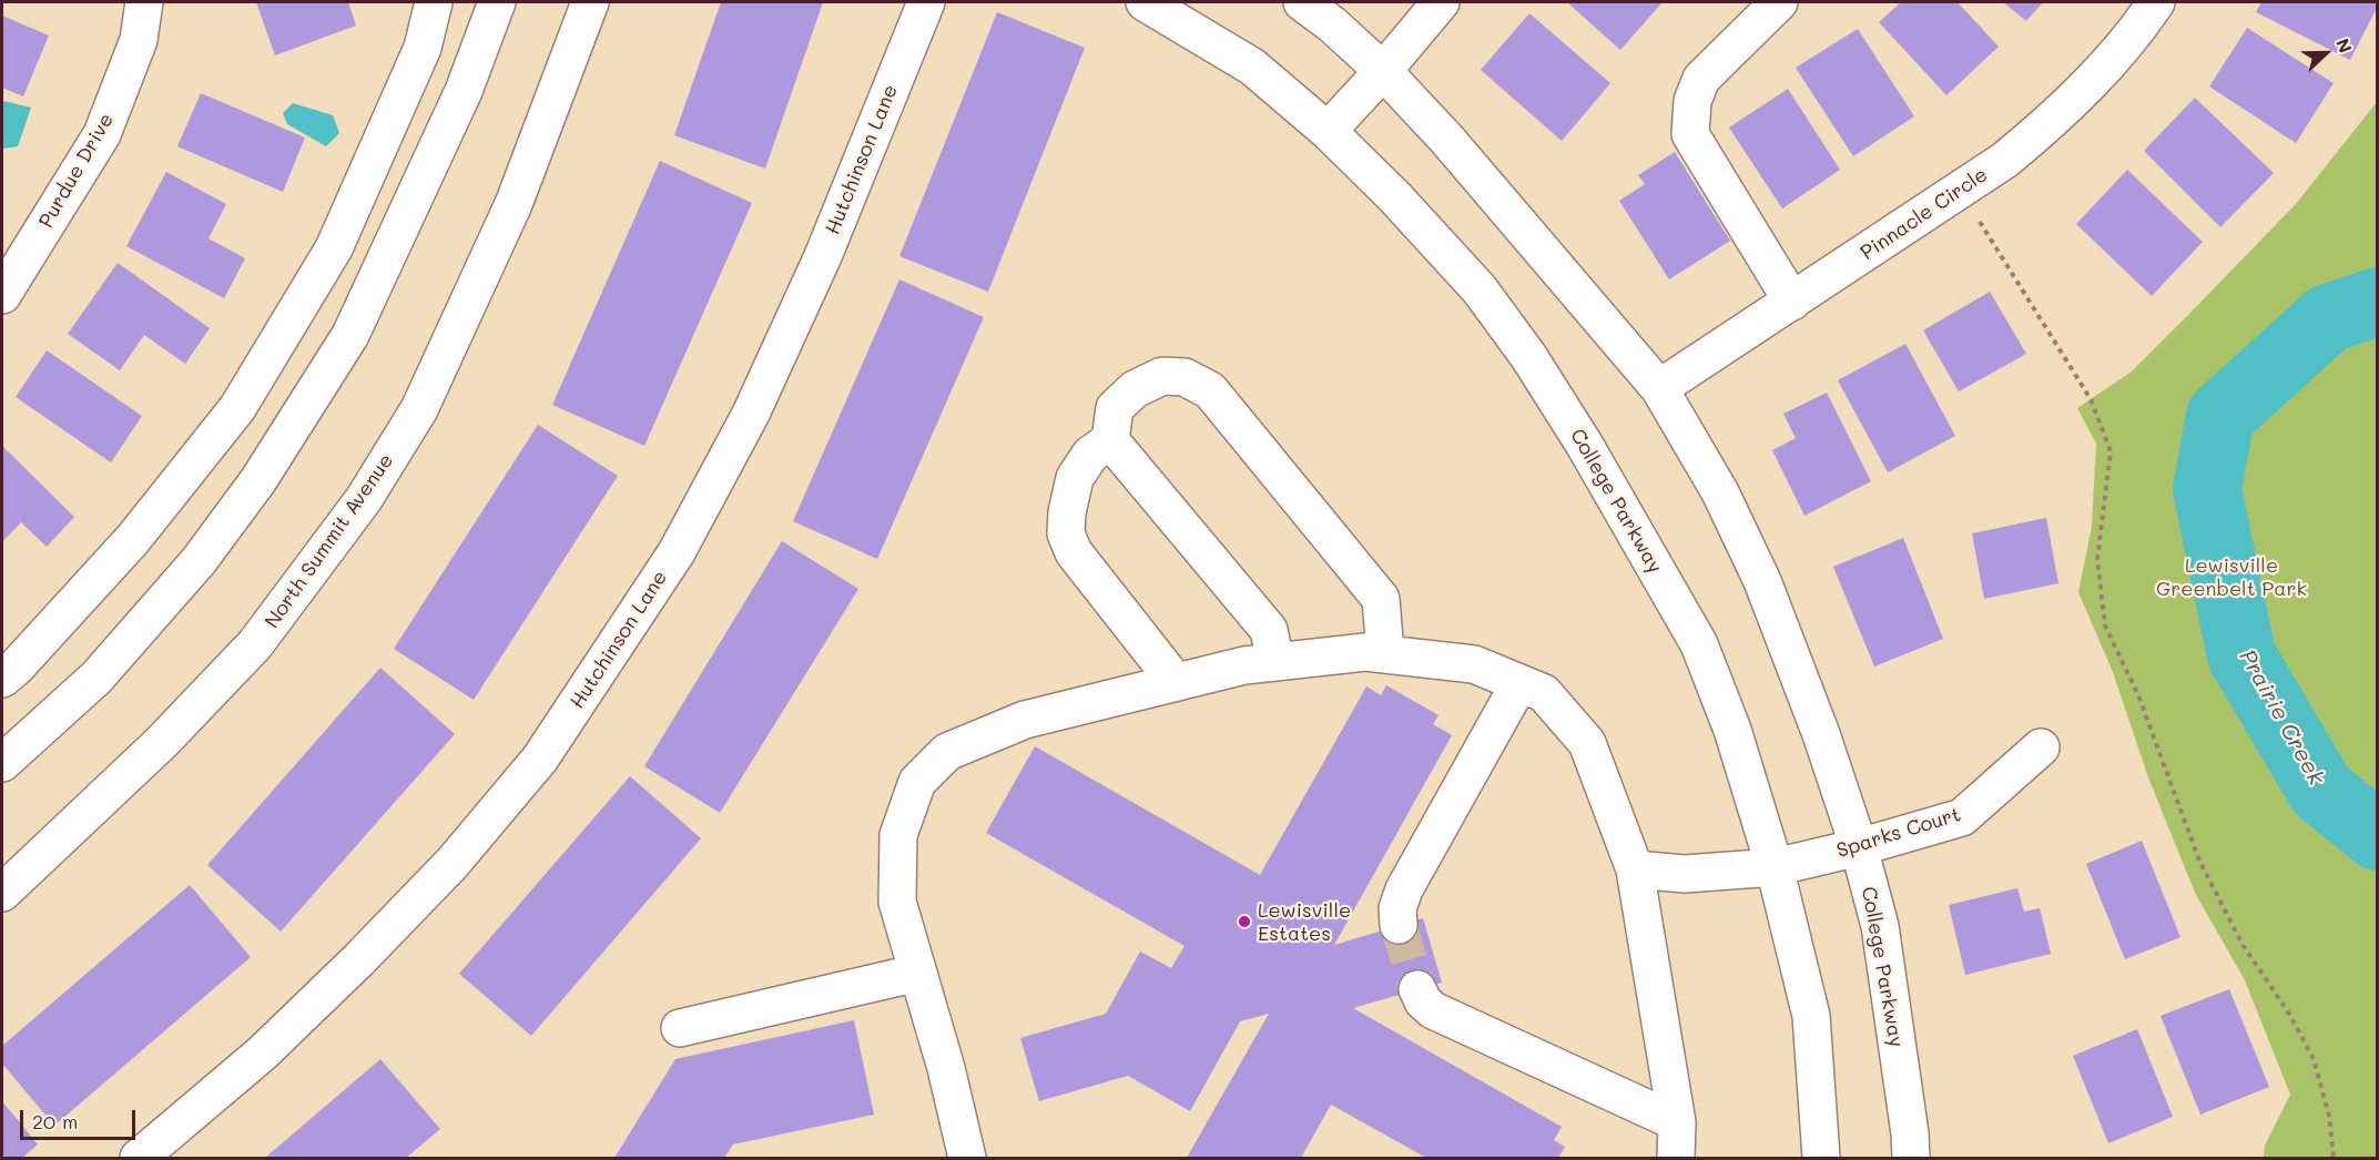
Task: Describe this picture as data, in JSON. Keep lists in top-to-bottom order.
{
  "streets": {
    "street": [
      "Hutchinson Lane",
      "Purdue Drive",
      "Pinnacle Circle",
      "College Parkway",
      "North Summit Avenue",
      "Sparks Court"
    ]
  },
  "crossings": [
    ["Pinnacle Circle", "College Parkway"],
    ["College Parkway", "Sparks Court"]
  ],
  "water": ["Prairie Creek"],
  "parks": ["Lewisville Greenbelt Park"],
  "places": ["Lewisville Estates"],
  "scale_bar": "20 m",
  "north": "right"
}
